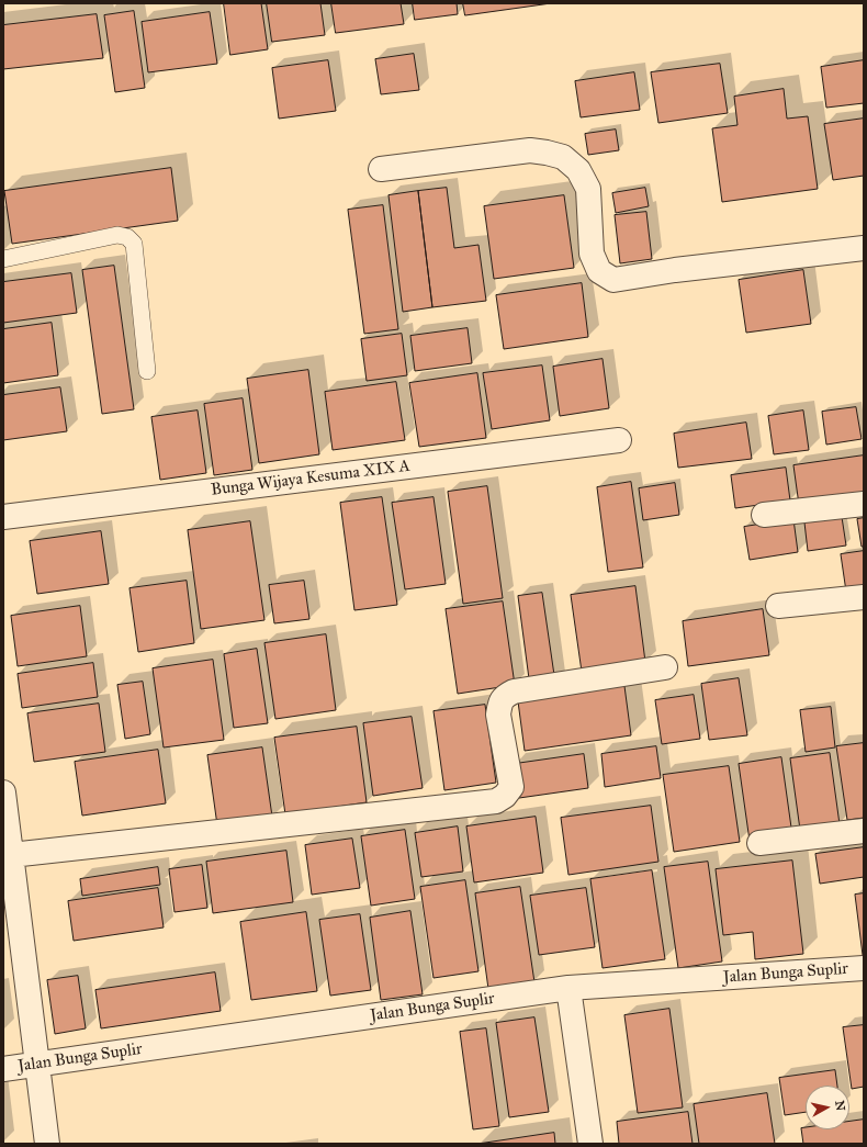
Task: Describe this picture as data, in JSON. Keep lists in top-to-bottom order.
{
  "streets": {
    "street": ["Bunga Wijaya Kesuma XIX A", "Jalan Bunga Suplir"]
  },
  "north": "right"
}
